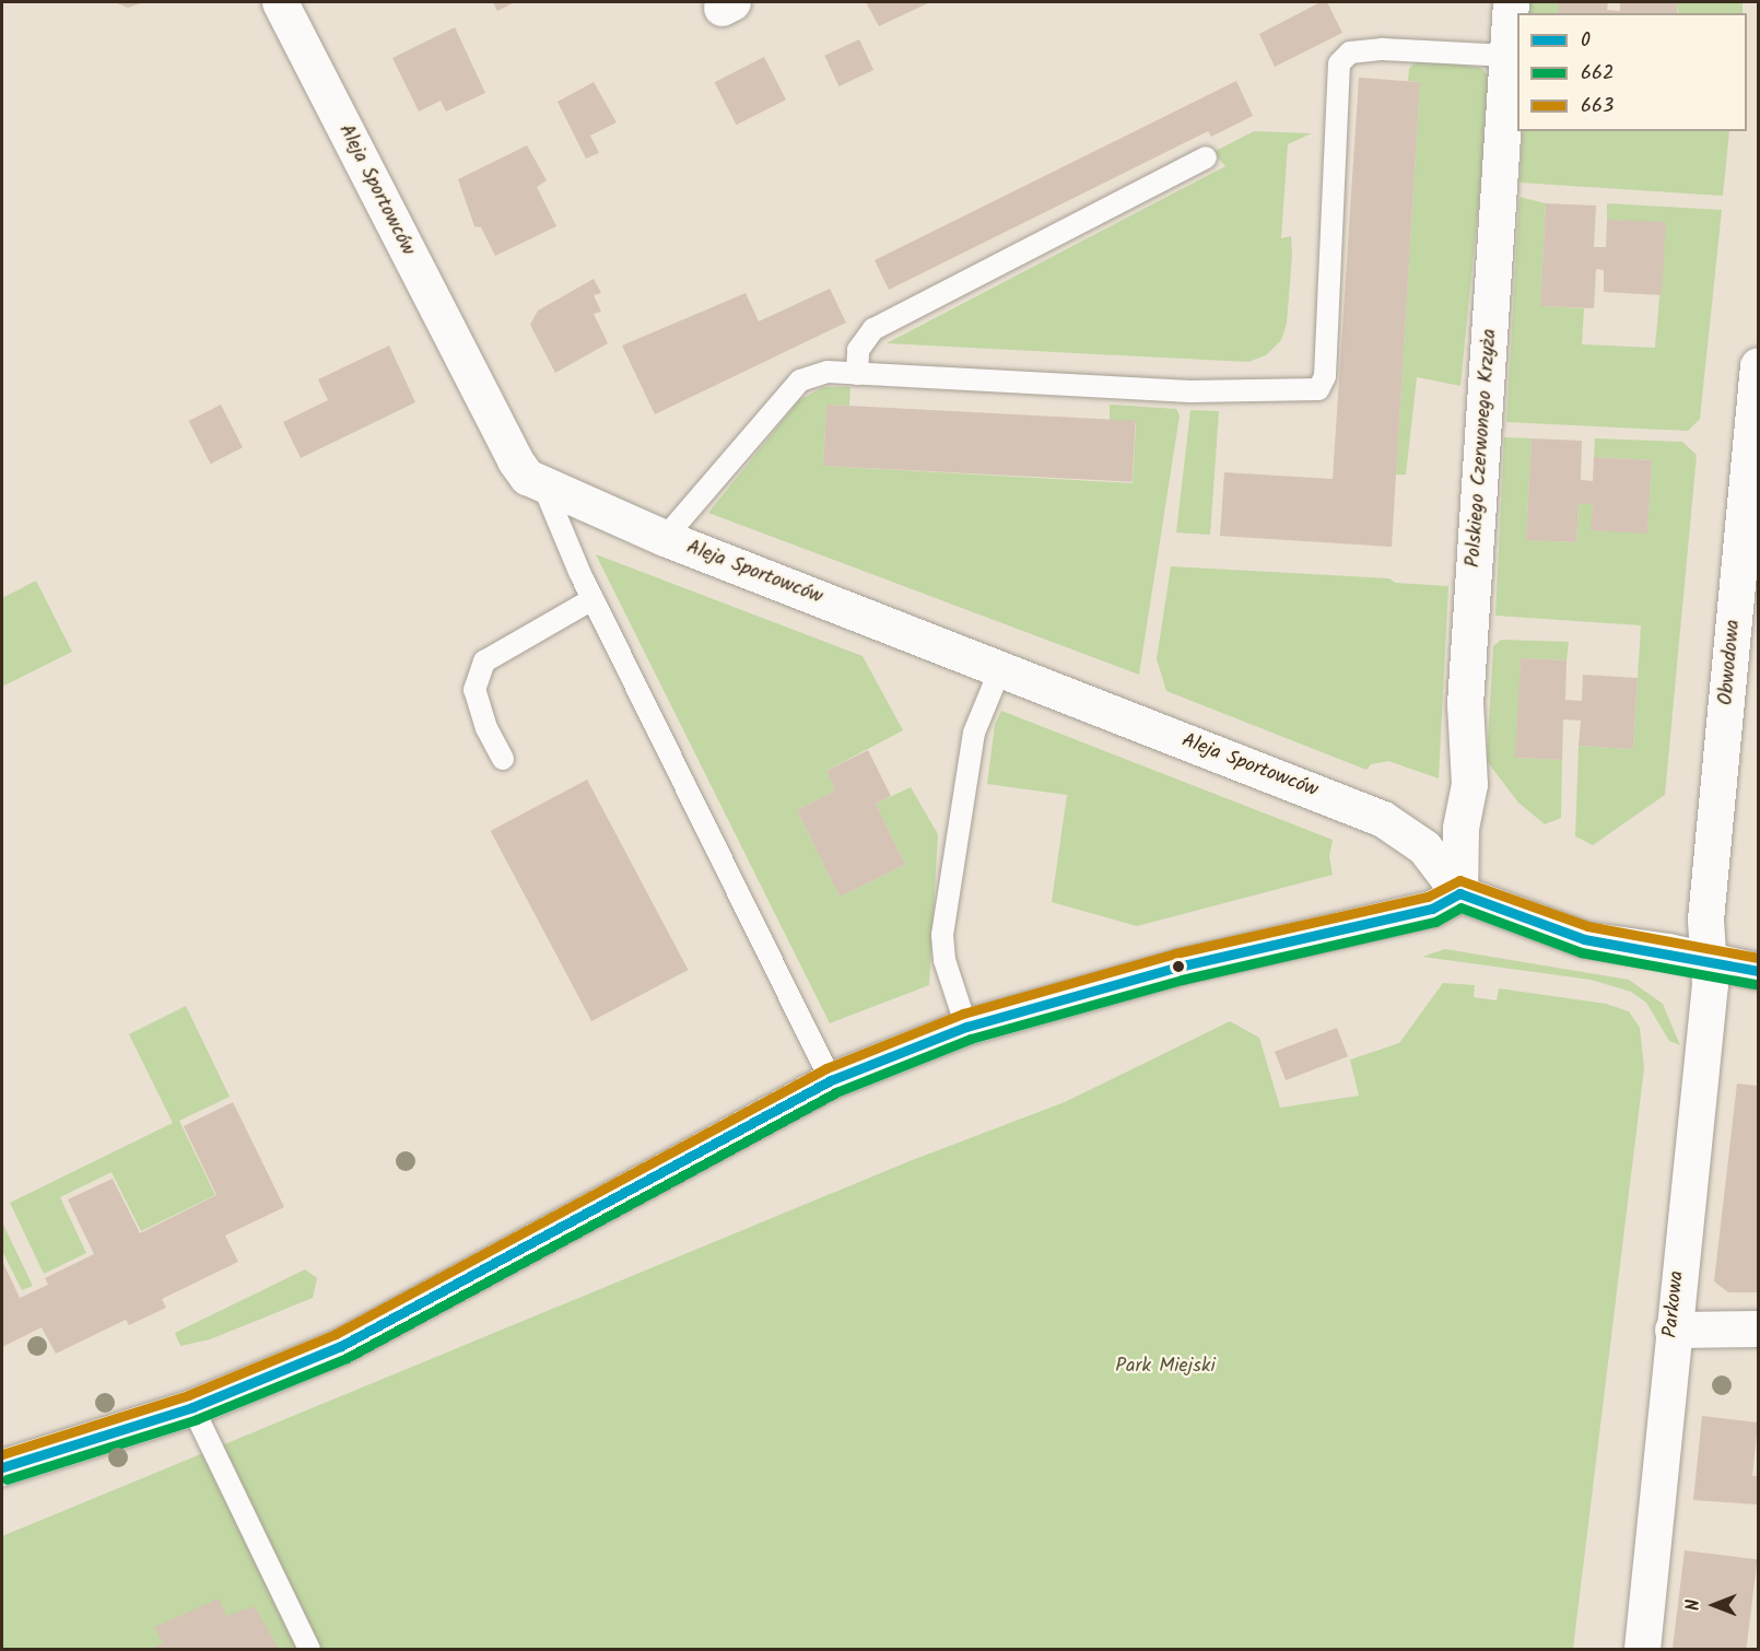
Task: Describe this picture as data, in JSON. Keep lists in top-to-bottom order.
{
  "streets": {
    "street": [
      "Aleja Sportowców",
      "Polskiego Czerwonego Krzyża",
      "Obwodowa",
      "Parkowa"
    ]
  },
  "crossings": [
    ["Aleja Sportowców", "Polskiego Czerwonego Krzyża"],
    ["Obwodowa", "Parkowa"]
  ],
  "parks": ["Park Miejski"],
  "lines": ["transit line 663", "transit line 0", "transit line 662"],
  "legend": ["0", "662", "663"],
  "north": "left"
}
